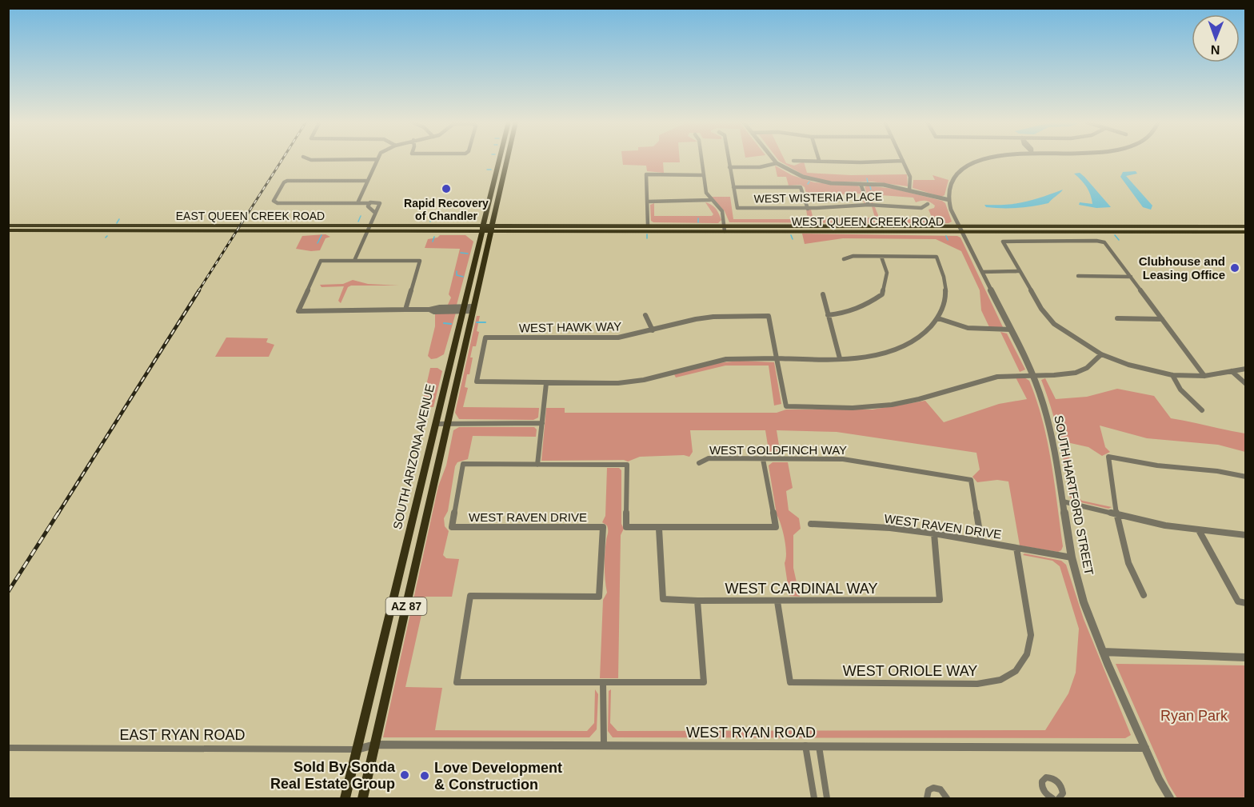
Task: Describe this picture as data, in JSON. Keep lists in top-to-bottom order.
{
  "streets": {
    "main road": [
      "EAST QUEEN CREEK ROAD",
      "WEST QUEEN CREEK ROAD",
      "SOUTH ARIZONA AVENUE",
      "AZ 87"
    ],
    "street": [
      "WEST WISTERIA PLACE",
      "WEST HAWK WAY",
      "WEST GOLDFINCH WAY",
      "SOUTH HARTFORD STREET",
      "WEST RAVEN DRIVE",
      "WEST CARDINAL WAY",
      "WEST ORIOLE WAY",
      "WEST RYAN ROAD",
      "EAST RYAN ROAD"
    ]
  },
  "crossings": [
    ["EAST QUEEN CREEK ROAD", "WEST QUEEN CREEK ROAD"],
    ["EAST QUEEN CREEK ROAD", "SOUTH ARIZONA AVENUE"],
    ["EAST QUEEN CREEK ROAD", "AZ 87"],
    ["WEST QUEEN CREEK ROAD", "SOUTH HARTFORD STREET"],
    ["WEST QUEEN CREEK ROAD", "AZ 87"],
    ["WEST GOLDFINCH WAY", "WEST RAVEN DRIVE"],
    ["SOUTH ARIZONA AVENUE", "WEST RYAN ROAD"],
    ["SOUTH ARIZONA AVENUE", "EAST RYAN ROAD"],
    ["SOUTH HARTFORD STREET", "WEST RAVEN DRIVE"],
    ["SOUTH HARTFORD STREET", "WEST RYAN ROAD"],
    ["WEST RAVEN DRIVE", "WEST CARDINAL WAY"],
    ["WEST RAVEN DRIVE", "WEST ORIOLE WAY"],
    ["WEST CARDINAL WAY", "WEST ORIOLE WAY"],
    ["AZ 87", "WEST RYAN ROAD"],
    ["WEST RYAN ROAD", "EAST RYAN ROAD"]
  ],
  "parks": ["Ryan Park"],
  "places": [
    "Rapid Recovery of Chandler",
    "Clubhouse and Leasing Office",
    "Sold By Sonda Real Estate Group",
    "Love Development & Construction"
  ],
  "north": "bottom"
}
